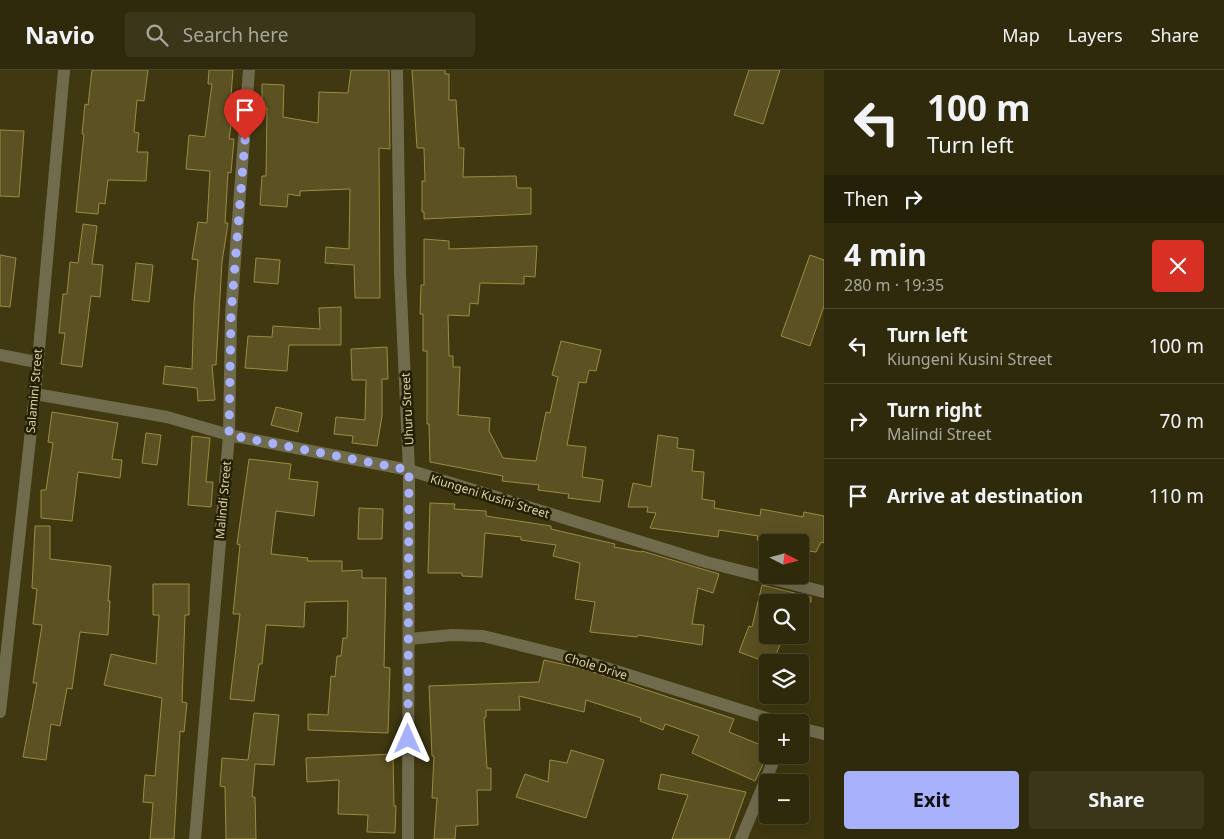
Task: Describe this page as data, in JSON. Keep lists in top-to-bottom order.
{
  "streets": {
    "street": [
      "Salamini Street",
      "Uhuru Street",
      "Kiungeni Kusini Street",
      "Malindi Street",
      "Chole Drive"
    ]
  },
  "crossings": [
    ["Salamini Street", "Kiungeni Kusini Street"],
    ["Uhuru Street", "Kiungeni Kusini Street"],
    ["Uhuru Street", "Chole Drive"],
    ["Kiungeni Kusini Street", "Malindi Street"]
  ],
  "north": "right",
  "page": {
    "header": "Navio",
    "search": "Search here",
    "nav": ["Map", "Layers", "Share"],
    "turn": ["100 m", "Turn left"],
    "then": "Then",
    "heading": ["4 min", "280 m · 19:35"],
    "list": [
      {
        "name": "Turn left",
        "note": "Kiungeni Kusini Street",
        "value": "100 m"
      },
      {
        "name": "Turn right",
        "note": "Malindi Street",
        "value": "70 m"
      },
      {
        "name": "Arrive at destination",
        "value": "110 m"
      }
    ],
    "map_buttons": ["+", "−"],
    "buttons": ["Exit", "Share"]
  }
}
